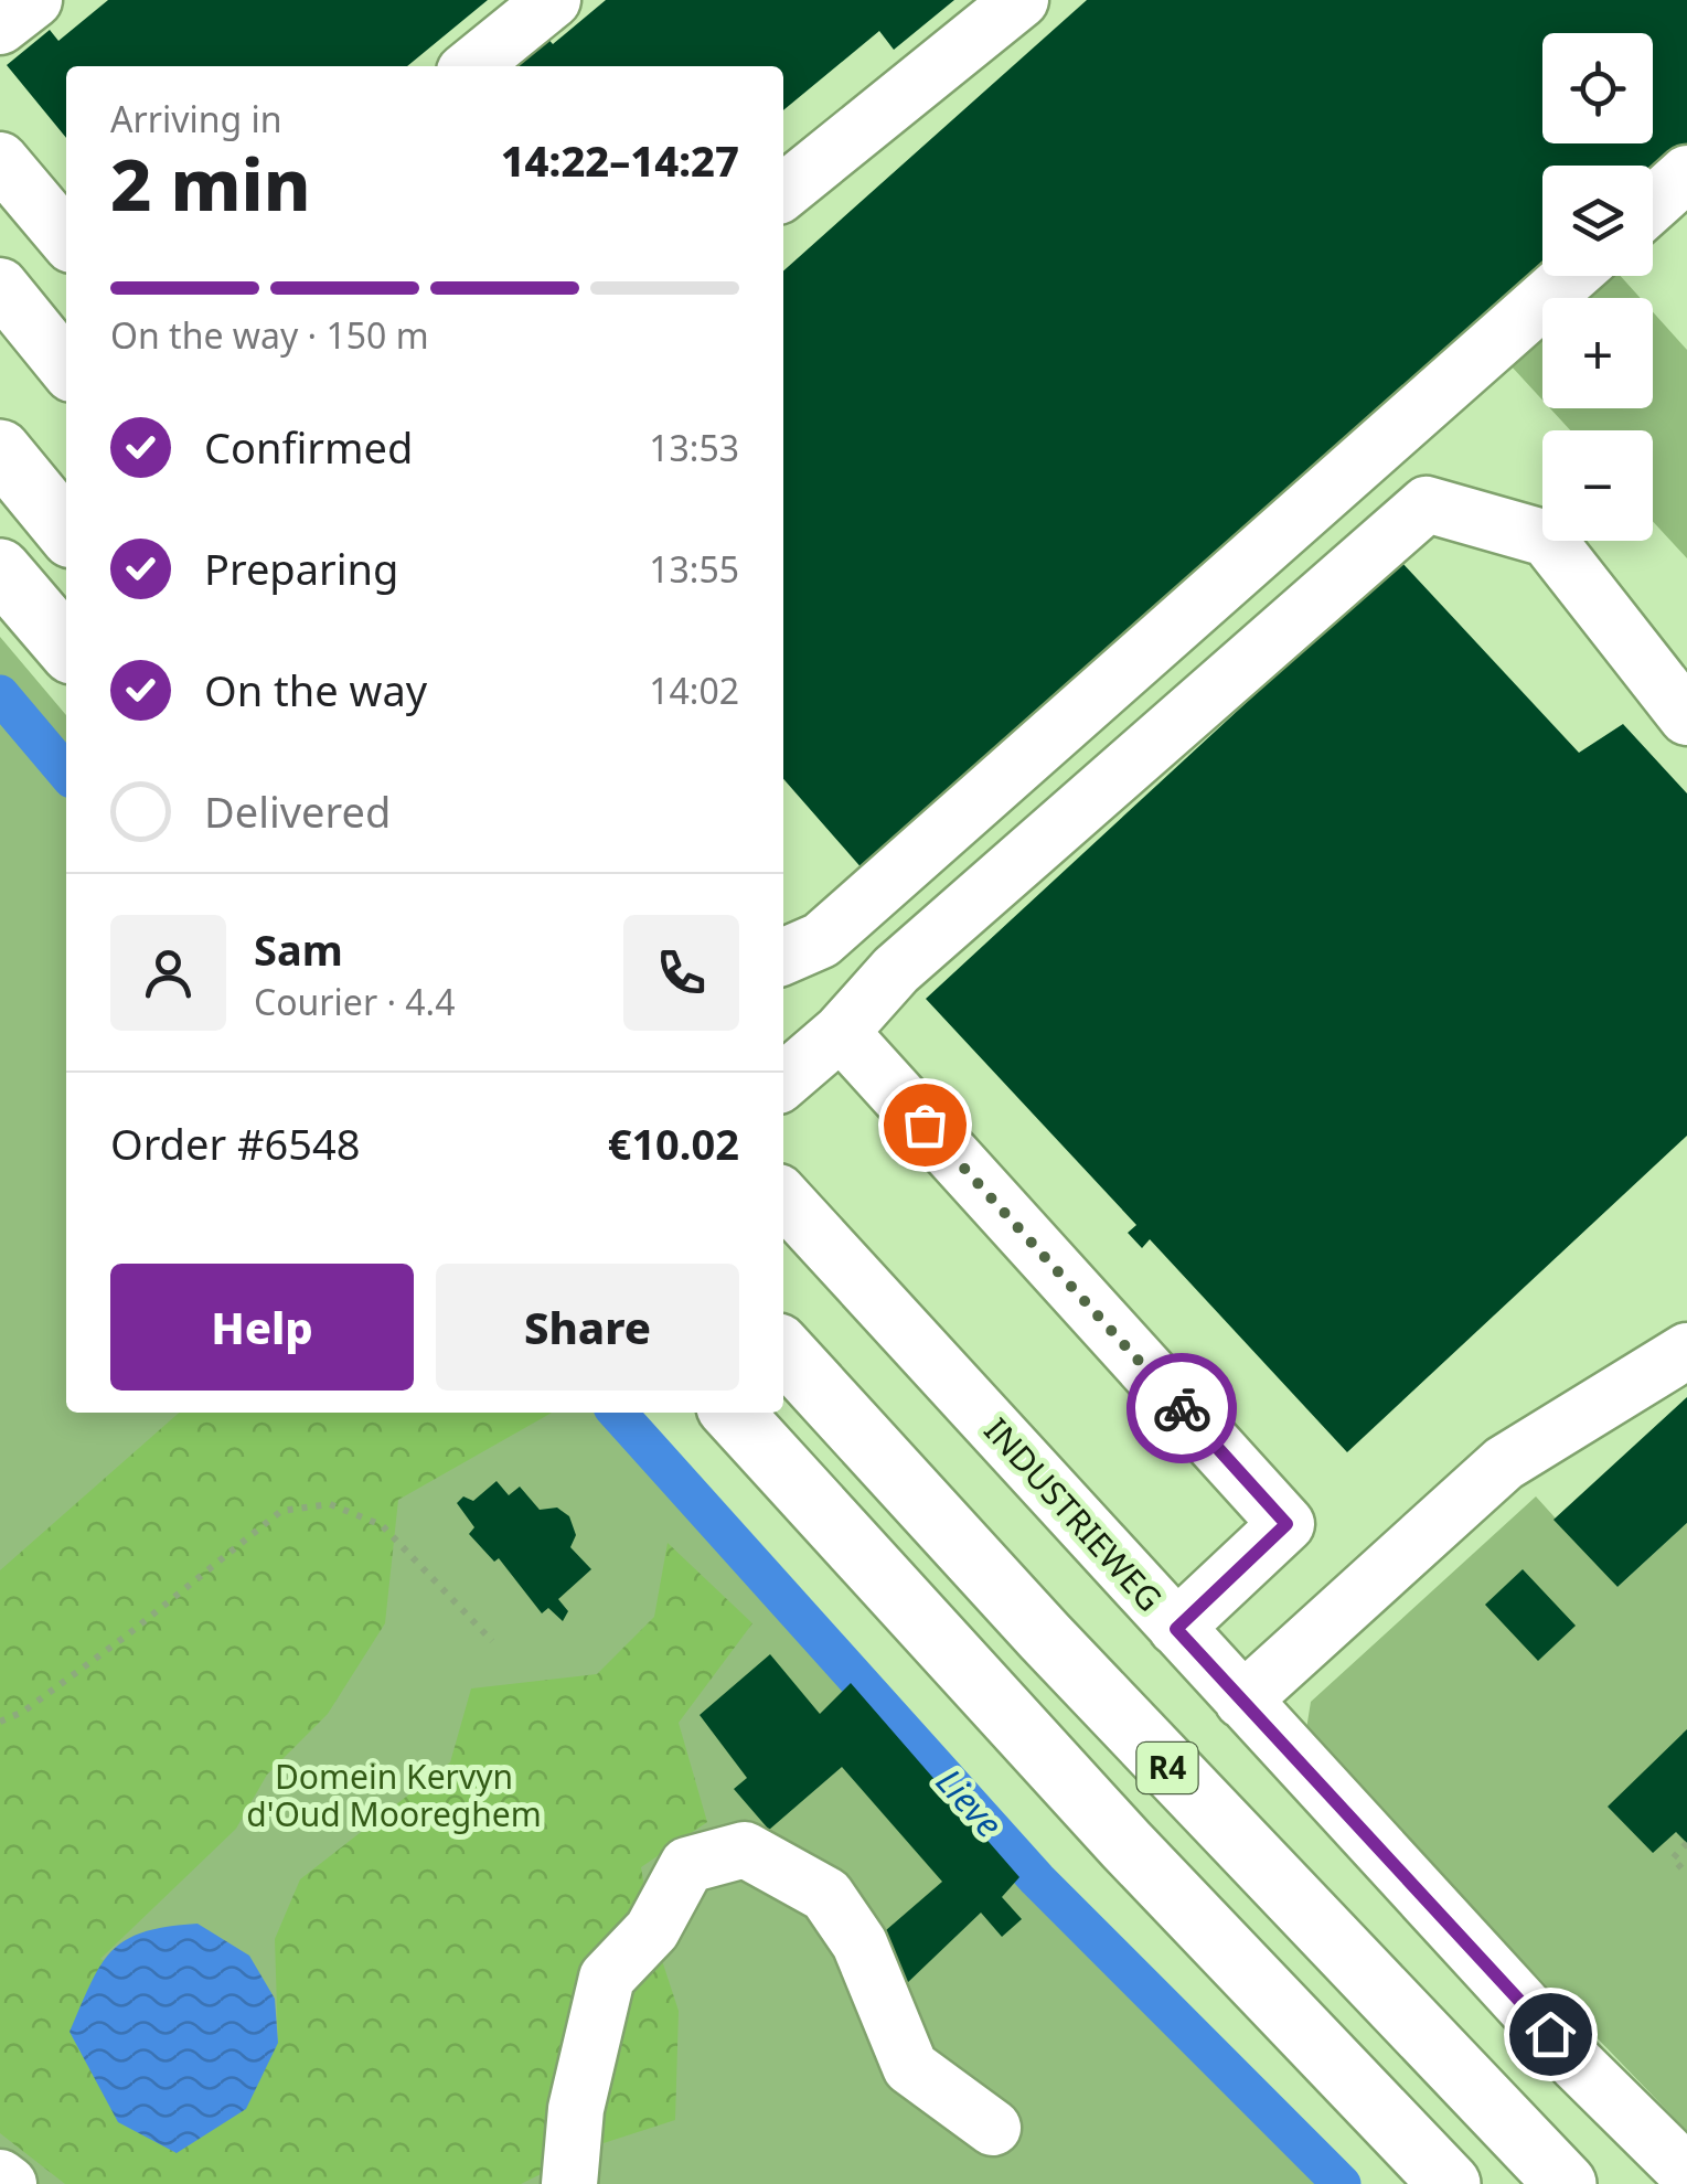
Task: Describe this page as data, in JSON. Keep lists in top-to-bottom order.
{
  "streets": {
    "highway": ["R4"],
    "street": ["INDUSTRIEWEG"]
  },
  "water": ["Lieve"],
  "parks": ["Domein Kervyn d'Oud Mooreghem"],
  "page": {
    "map_buttons": ["+", "−"],
    "heading": ["2 min", "Arriving in", "14:22–14:27"],
    "panel": [
      "Sam",
      "Courier · 4.4",
      "Order #6548",
      "€10.02"
    ],
    "bar": "On the way · 150 m",
    "list": [
      ["Confirmed", "13:53"],
      ["Preparing", "13:55"],
      ["On the way", "14:02"],
      "Delivered"
    ],
    "buttons": ["Help", "Share"]
  }
}
